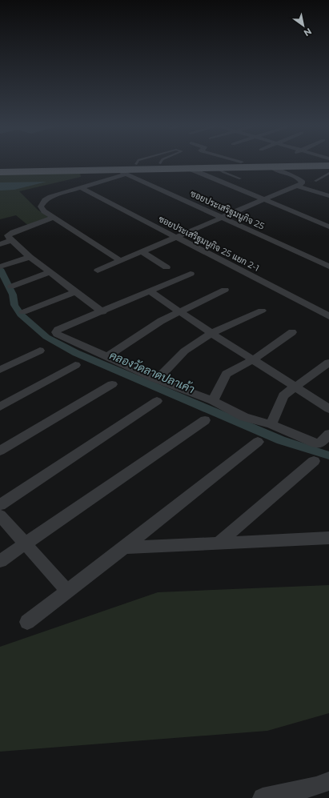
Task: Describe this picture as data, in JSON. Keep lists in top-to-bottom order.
{
  "streets": {
    "street": ["ซอยประเสริฐมนูกิจ 25", "ซอยประเสริฐมนูกิจ 25 แยก 2-1"]
  },
  "water": ["คลองวัดลาดปลาเค้า"],
  "north": "bottom right"
}
